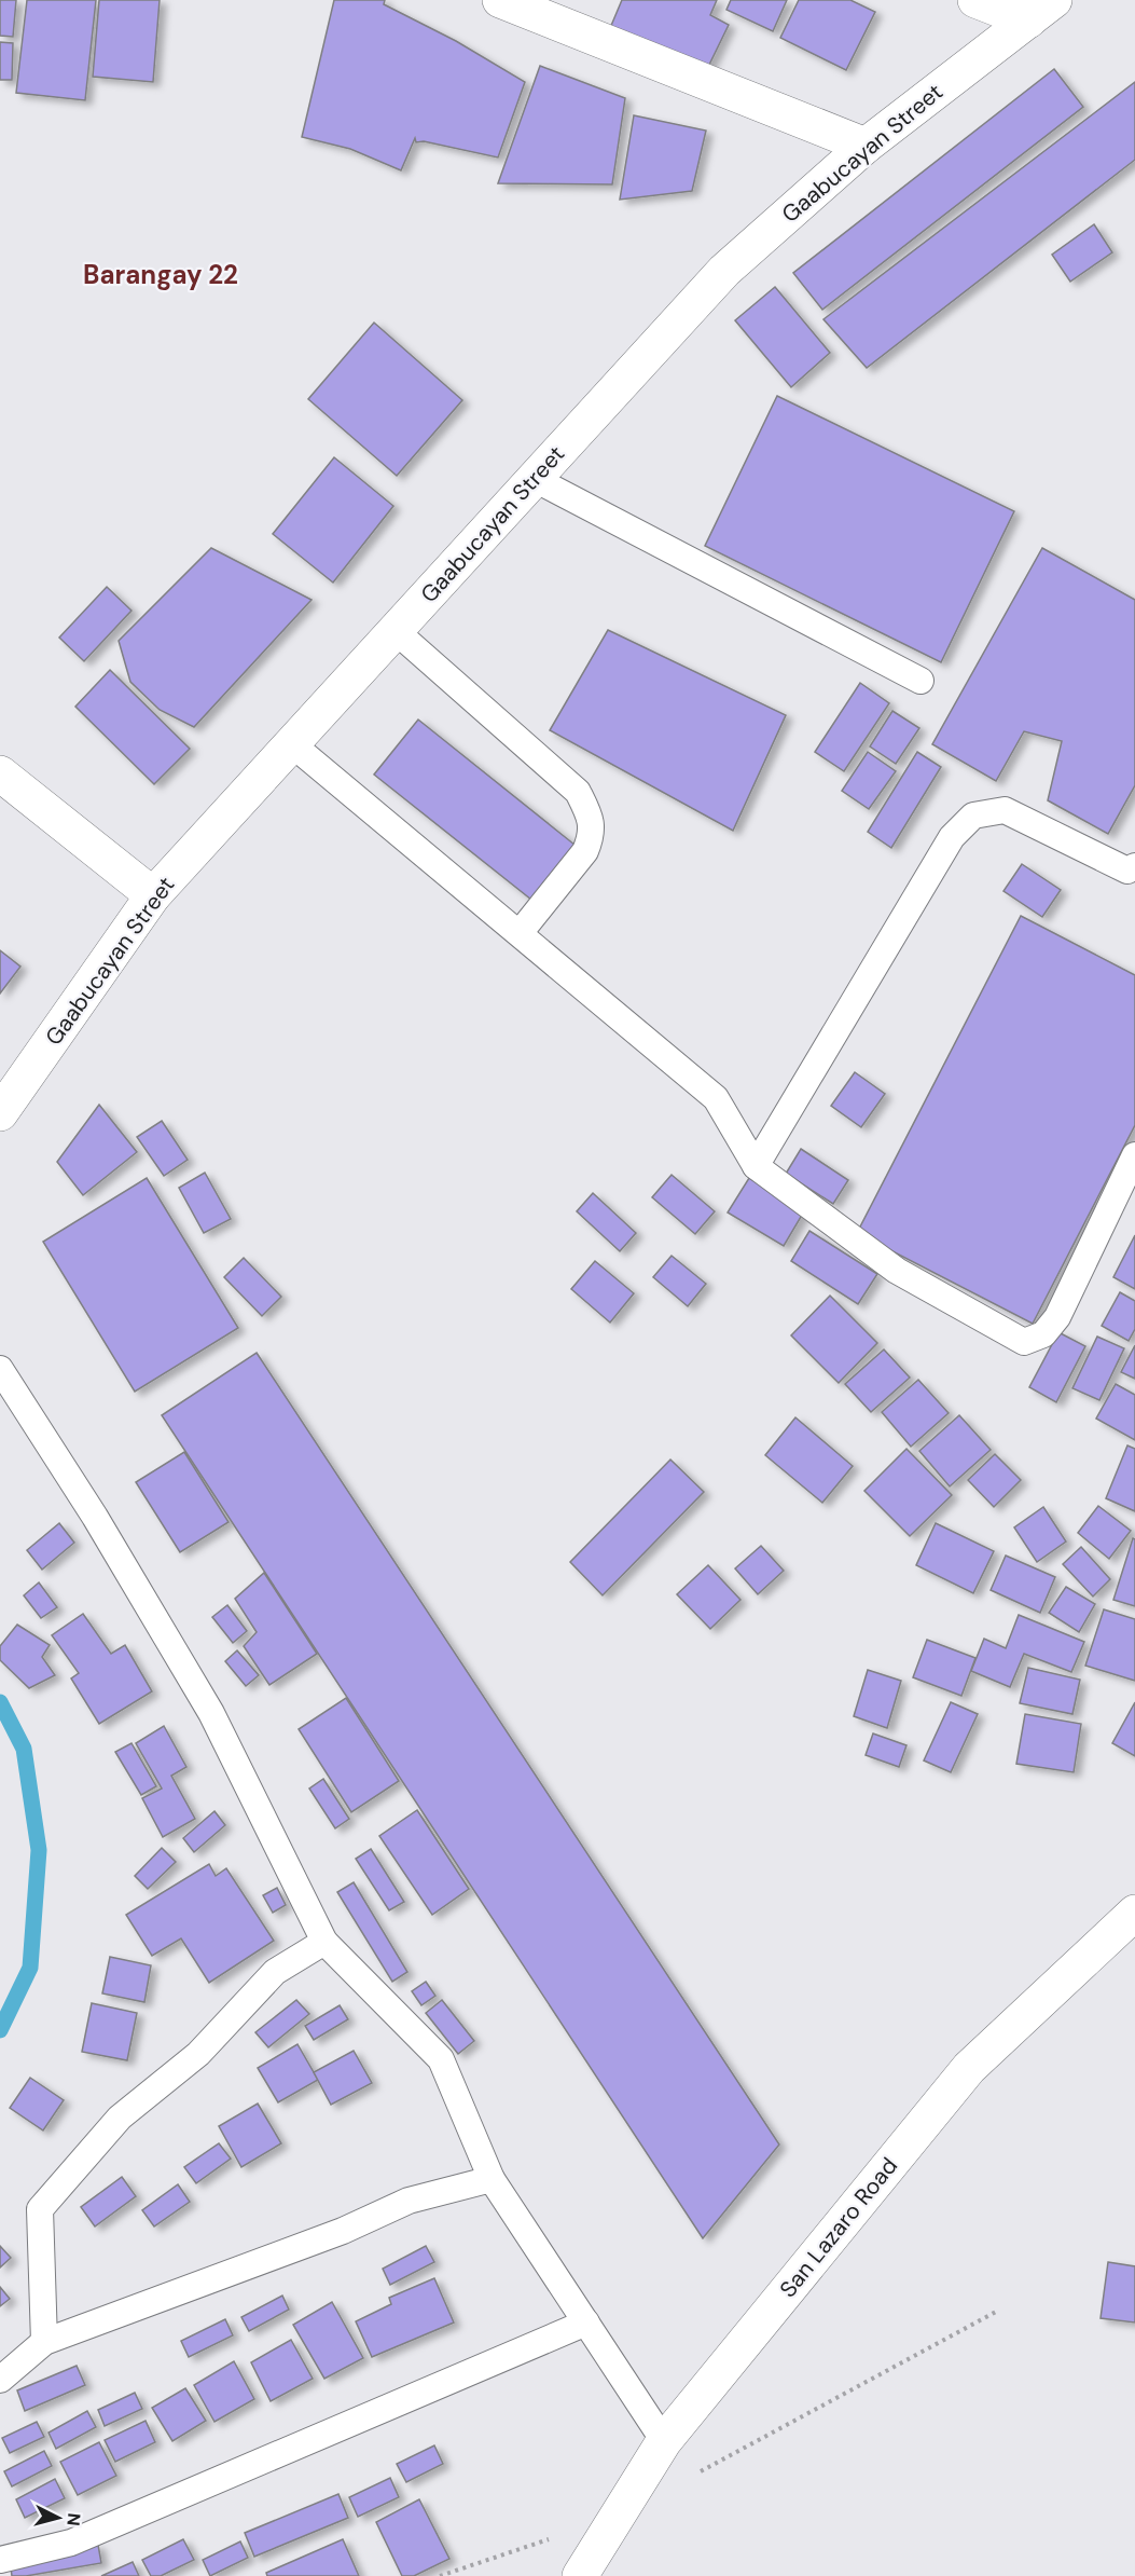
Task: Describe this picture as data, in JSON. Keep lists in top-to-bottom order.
{
  "streets": {
    "street": ["Gaabucayan Street", "San Lazaro Road"]
  },
  "districts": ["Barangay 22"],
  "north": "right"
}
